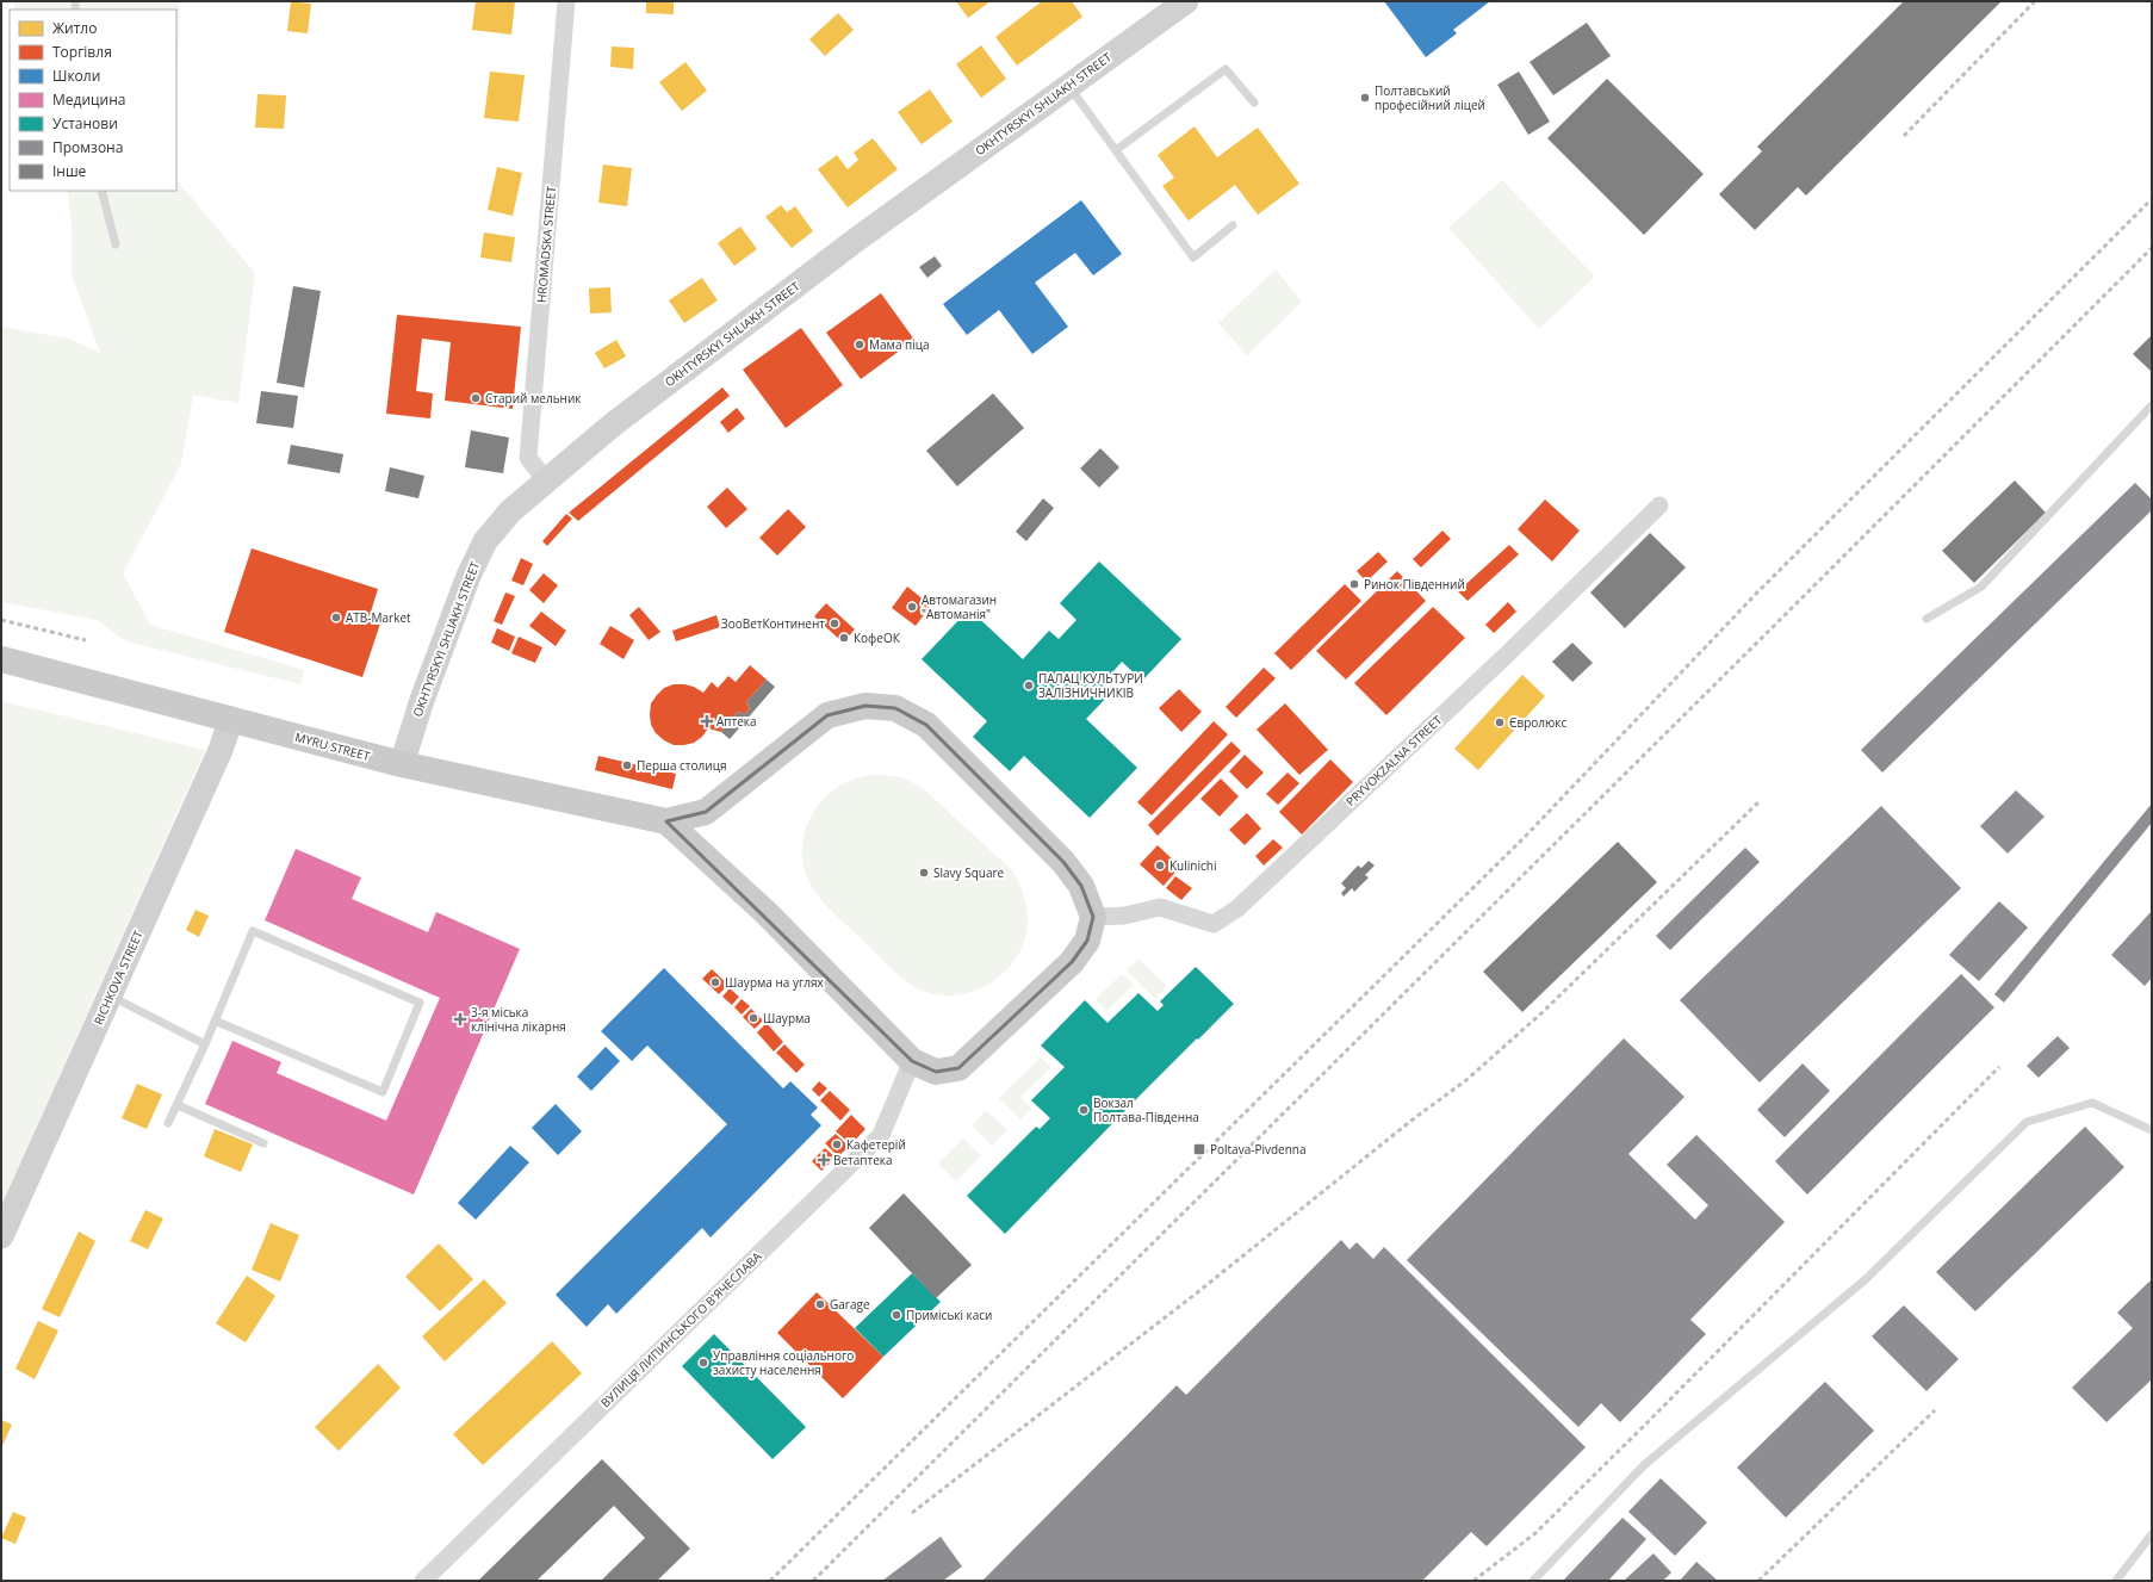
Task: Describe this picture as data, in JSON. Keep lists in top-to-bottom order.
{
  "streets": {
    "main road": ["OKHTYRSKYI SHLIAKH STREET", "MYRU STREET", "RICHKOVA STREET"],
    "street": ["HROMADSKA STREET", "PRYVOKZALNA STREET", "ВУЛИЦЯ ЛИПИНСЬКОГО В'ЯЧЕСЛАВА"]
  },
  "crossings": [
    ["OKHTYRSKYI SHLIAKH STREET", "HROMADSKA STREET"],
    ["OKHTYRSKYI SHLIAKH STREET", "MYRU STREET"],
    ["MYRU STREET", "RICHKOVA STREET"]
  ],
  "places": {
    "other": [
      "Полтавський професійний ліцей",
      "Мама піца",
      "Старий мельник",
      "Ринок Південний",
      "Автомагазин \"Автоманія\"",
      "ATB-Market",
      "ЗооВетКонтинент",
      "КофеОК",
      "ПАЛАЦ КУЛЬТУРИ ЗАЛIЗНИЧНИКIВ",
      "Євролюкс",
      "Перша столиця",
      "Kulinichi",
      "Slavy Square",
      "Шаурма на углях",
      "Шаурма",
      "Вокзал Полтава-Південна",
      "Кафетерій",
      "Garage",
      "Приміські каси",
      "Управління соціального захисту населення"
    ],
    "health": ["Аптека", "3-я міська клінічна лікарня", "Ветаптека"],
    "transit": ["Poltava-Pivdenna"]
  },
  "legend": [
    "Житло",
    "Торгівля",
    "Школи",
    "Медицина",
    "Установи",
    "Промзона",
    "Інше"
  ]
}
